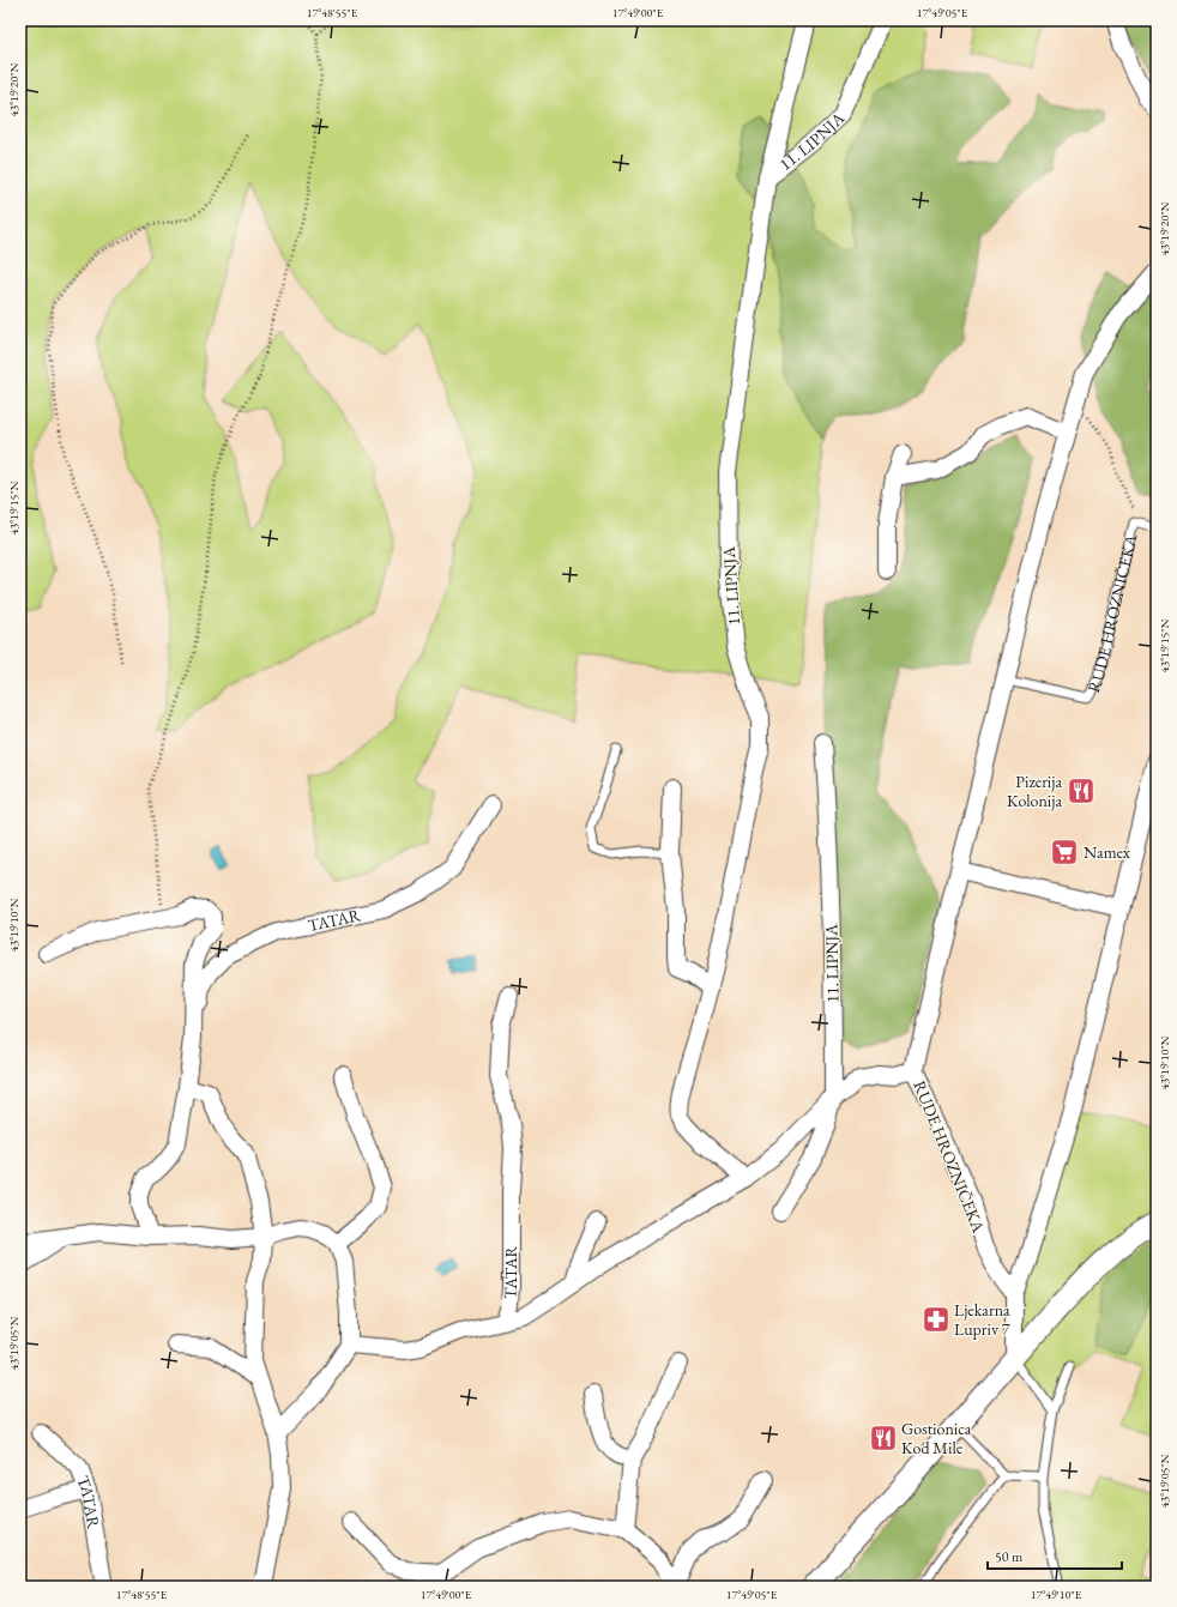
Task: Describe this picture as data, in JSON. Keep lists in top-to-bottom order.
{
  "streets": {
    "street": ["11. LIPNJA", "RUDE HROZNIČEKA", "TATAR"]
  },
  "crossings": [
    ["11. LIPNJA", "TATAR"],
    ["RUDE HROZNIČEKA", "TATAR"]
  ],
  "places": {
    "restaurant": ["Pizerija Kolonija", "Gostionica Kod Mile"],
    "supermarket": ["Namex"],
    "pharmacy": ["Ljekarna Lupriv 7"]
  },
  "scale_bar": "50 m",
  "coordinates": [
    "17°48'55\"E",
    "17°49'00\"E",
    "17°49'05\"E",
    "43°19'20\"N",
    "43°19'15\"N",
    "43°19'10\"N",
    "43°19'05\"N",
    "17°49'10\"E"
  ]
}
